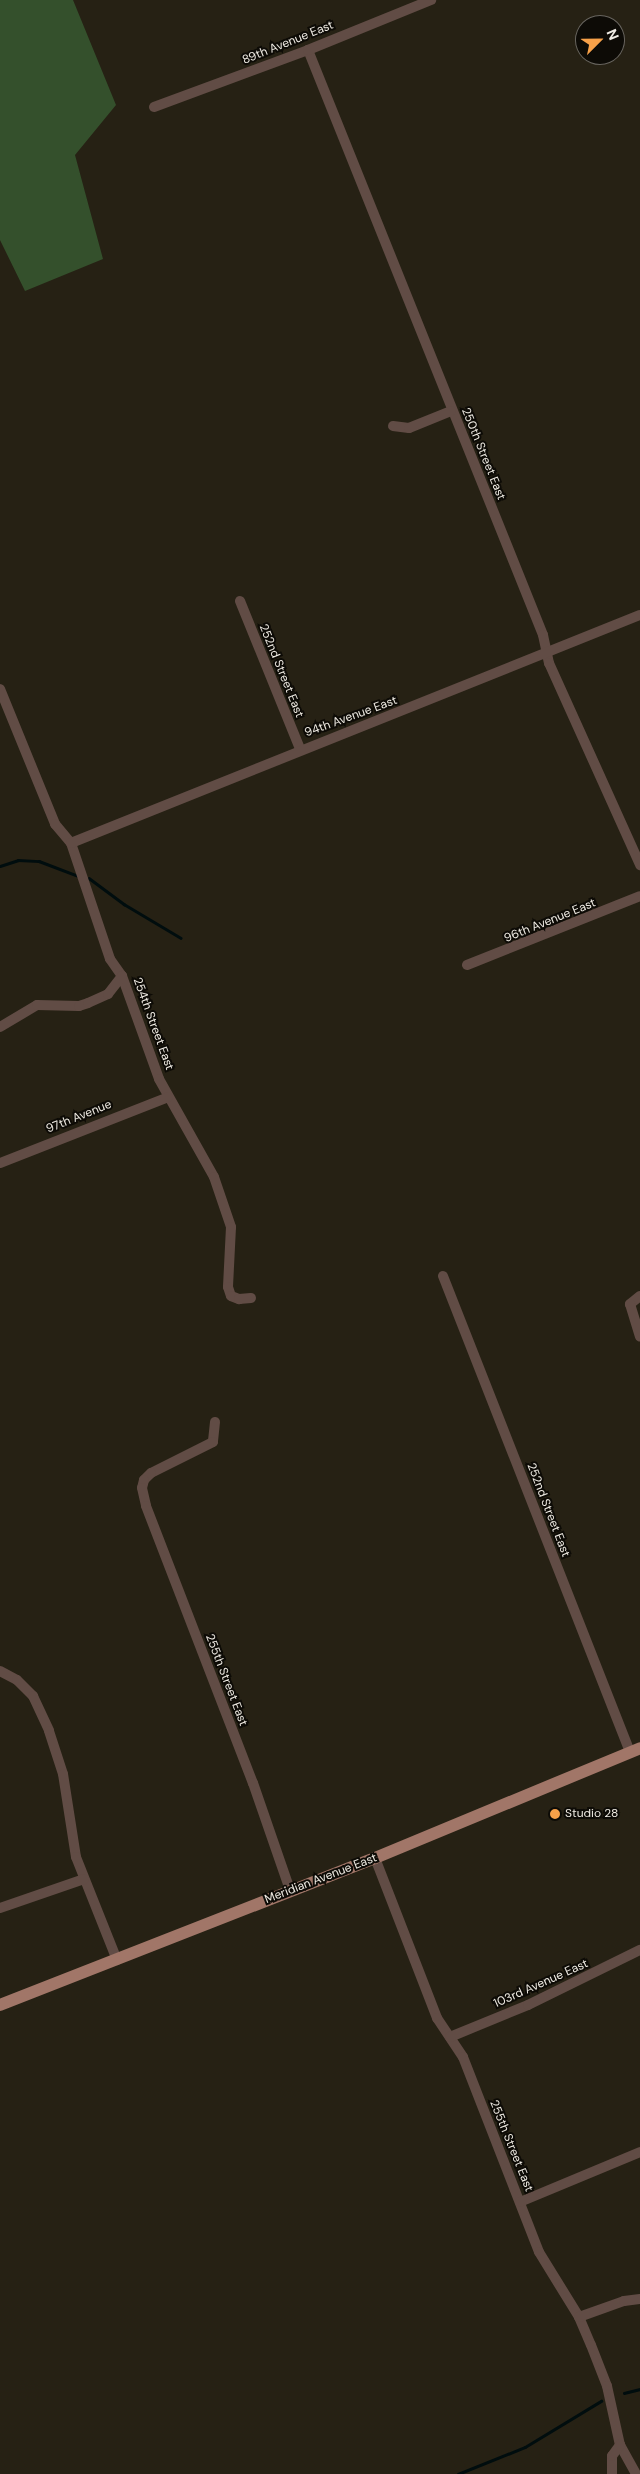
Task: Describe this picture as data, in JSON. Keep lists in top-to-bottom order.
{
  "streets": {
    "main road": ["Meridian Avenue East"],
    "street": [
      "89th Avenue East",
      "250th Street East",
      "252nd Street East",
      "94th Avenue East",
      "96th Avenue East",
      "254th Street East",
      "97th Avenue",
      "255th Street East",
      "103rd Avenue East"
    ]
  },
  "crossings": [
    ["89th Avenue East", "250th Street East"],
    ["250th Street East", "94th Avenue East"],
    ["252nd Street East", "94th Avenue East"],
    ["252nd Street East", "Meridian Avenue East"],
    ["94th Avenue East", "254th Street East"],
    ["254th Street East", "97th Avenue"],
    ["255th Street East", "Meridian Avenue East"],
    ["255th Street East", "103rd Avenue East"]
  ],
  "places": ["Studio 28"],
  "north": "top right"
}
